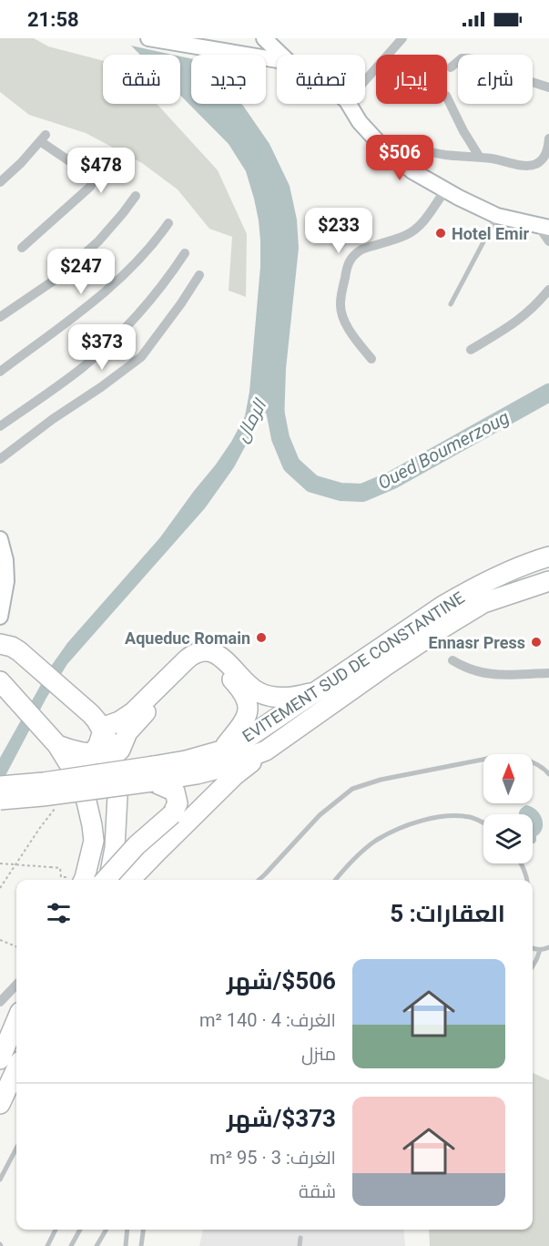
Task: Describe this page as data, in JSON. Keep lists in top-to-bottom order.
{
  "streets": {
    "highway": ["EVITEMENT SUD DE CONSTANTINE"]
  },
  "water": ["الرمال", "Oued Boumerzoug"],
  "places": ["Hotel Emir", "Aqueduc Romain", "Ennasr Press"],
  "north": "top",
  "page": {
    "status": "21:58",
    "chip": [
      "شراء",
      "إيجار",
      "تصفية",
      "جديد",
      "شقة"
    ],
    "price": [
      "$506",
      "$478",
      "$233",
      "$247",
      "$373"
    ],
    "heading": "العقارات: 5",
    "list": [
      {
        "name": "$506/شهر",
        "note": "الغرف: 4 · 140 m² · منزل"
      },
      {
        "name": "$373/شهر",
        "note": "الغرف: 3 · 95 m² · شقة"
      }
    ]
  }
}
